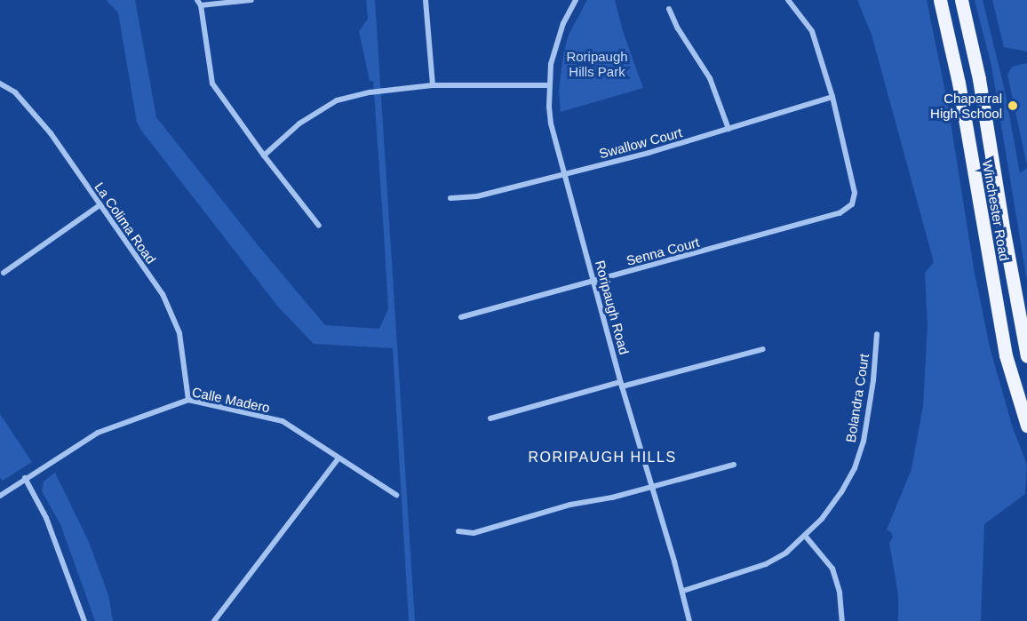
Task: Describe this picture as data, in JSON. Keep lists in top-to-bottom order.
{
  "streets": {
    "main road": ["Winchester Road"],
    "street": [
      "Swallow Court",
      "La Colima Road",
      "Senna Court",
      "Roripaugh Road",
      "Bolandra Court",
      "Calle Madero"
    ]
  },
  "crossings": [
    ["Swallow Court", "Senna Court"],
    ["Swallow Court", "Roripaugh Road"],
    ["La Colima Road", "Calle Madero"],
    ["Senna Court", "Roripaugh Road"],
    ["Roripaugh Road", "Bolandra Court"]
  ],
  "districts": ["RORIPAUGH HILLS"],
  "parks": ["Roripaugh Hills Park"],
  "places": ["Chaparral High School"]
}
